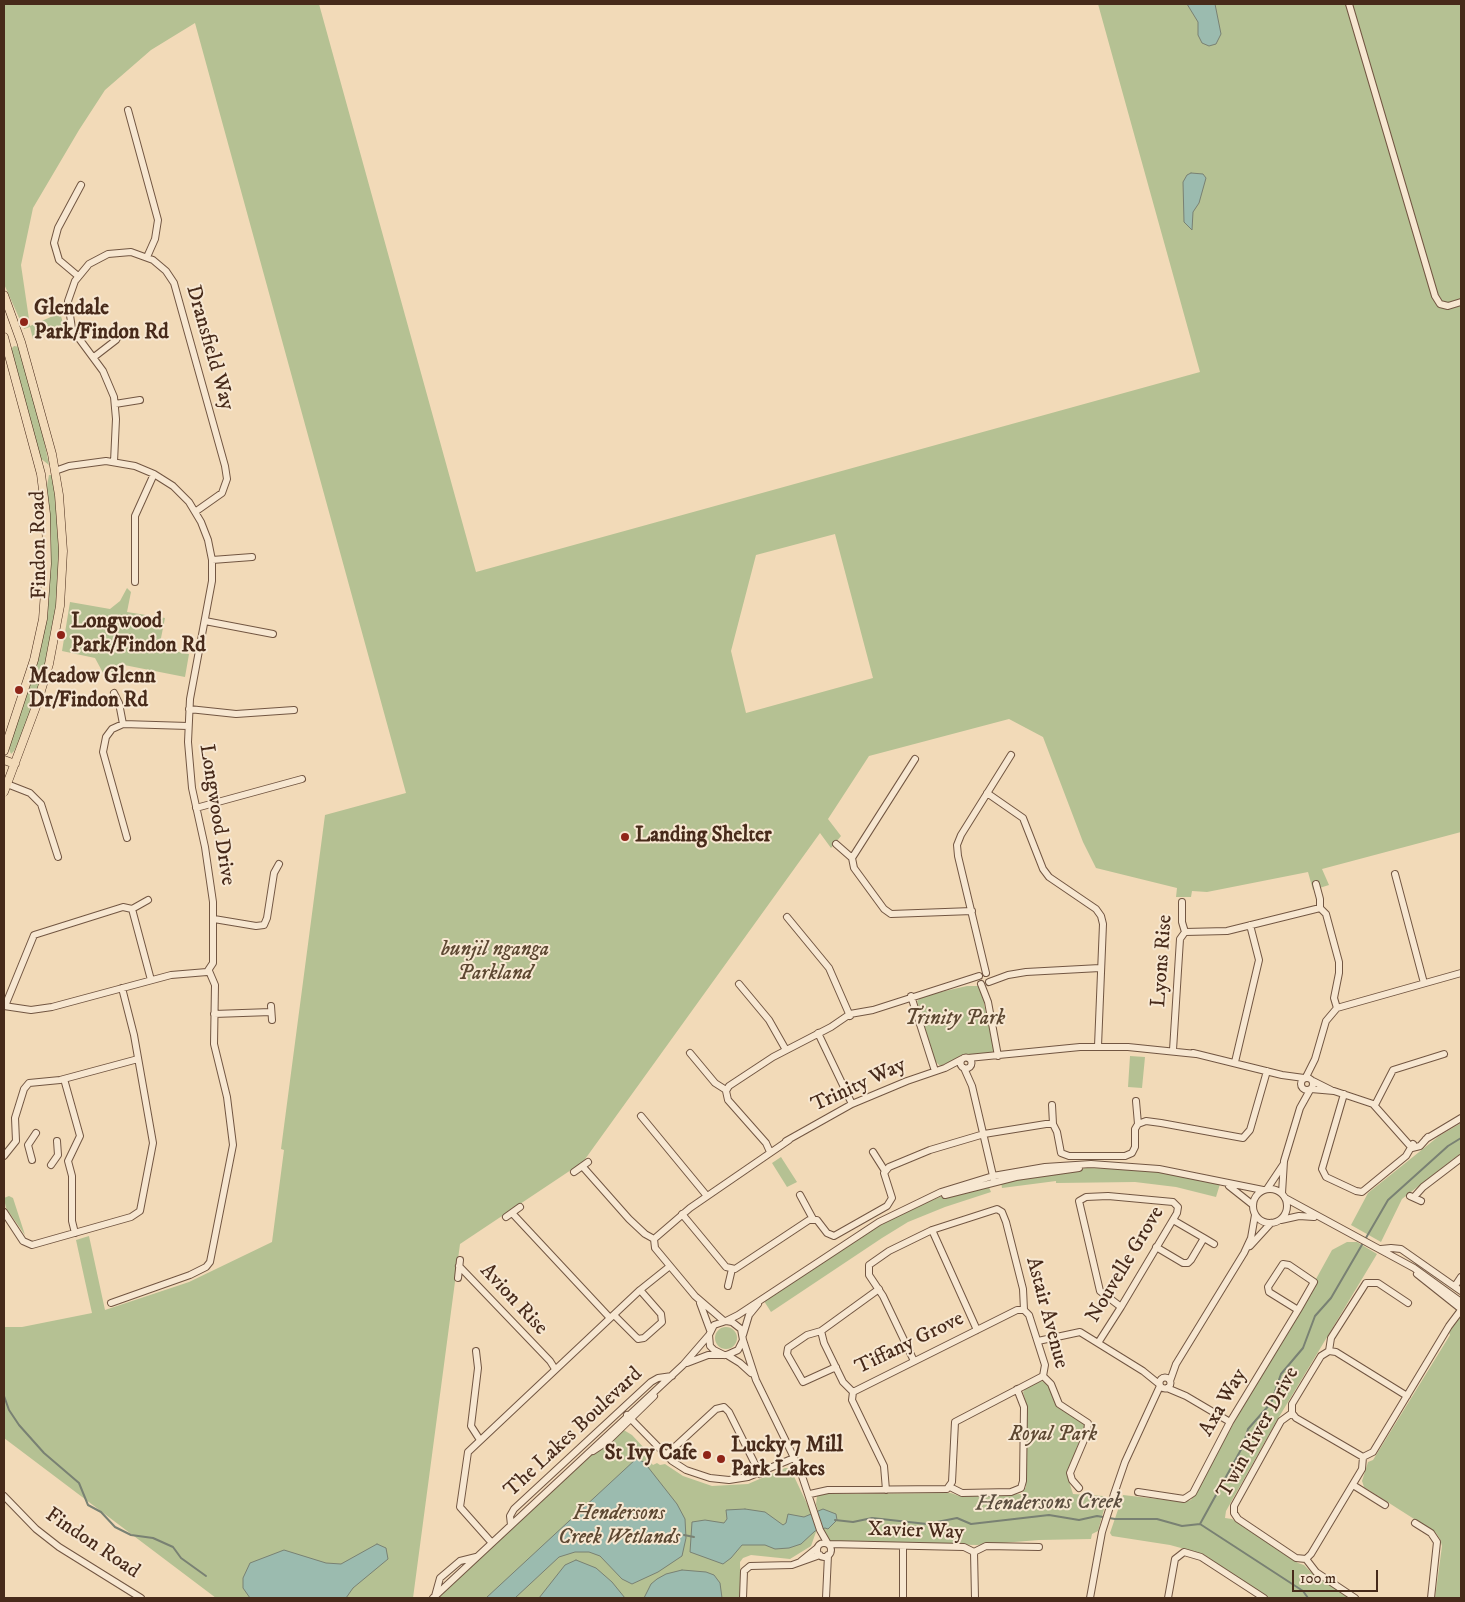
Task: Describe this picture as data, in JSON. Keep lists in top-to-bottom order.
{
  "streets": {
    "main road": ["Findon Road"],
    "street": [
      "Dransfield Way",
      "Longwood Drive",
      "Lyons Rise",
      "Trinity Way",
      "Nouvelle Grove",
      "Avion Rise",
      "Astair Avenue",
      "Tiffany Grove",
      "Axa Way",
      "The Lakes Boulevard",
      "Twin River Drive",
      "Xavier Way"
    ]
  },
  "crossings": [
    ["Dransfield Way", "Longwood Drive"],
    ["Findon Road", "Longwood Drive"],
    ["Lyons Rise", "Trinity Way"],
    ["Astair Avenue", "Tiffany Grove"]
  ],
  "water": ["Hendersons Creek"],
  "parks": [
    "bunjil nganga Parkland",
    "Trinity Park",
    "Royal Park",
    "Hendersons Creek Wetlands"
  ],
  "places": [
    "Glendale Park/Findon Rd",
    "Longwood Park/Findon Rd",
    "Meadow Glenn Dr/Findon Rd",
    "Landing Shelter",
    "St Ivy Cafe",
    "Lucky 7 Mill Park Lakes"
  ],
  "scale_bar": "100 m"
}
